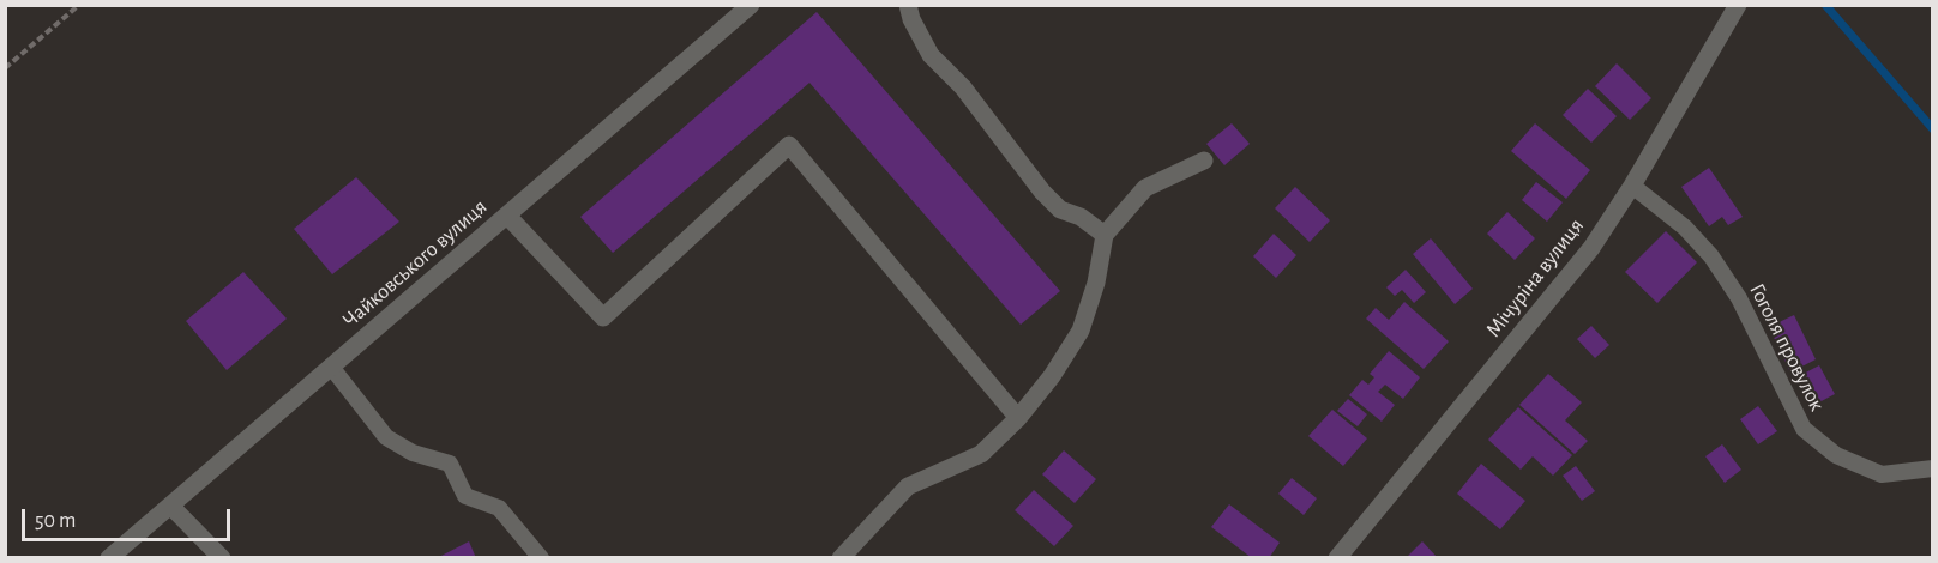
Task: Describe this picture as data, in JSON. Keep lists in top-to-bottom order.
{
  "streets": {
    "street": ["Чайковського вулиця", "Мічуріна вулиця"],
    "lane": ["Гоголя провулок"]
  },
  "crossings": [
    ["Мічуріна вулиця", "Гоголя провулок"]
  ],
  "scale_bar": "50 m"
}
